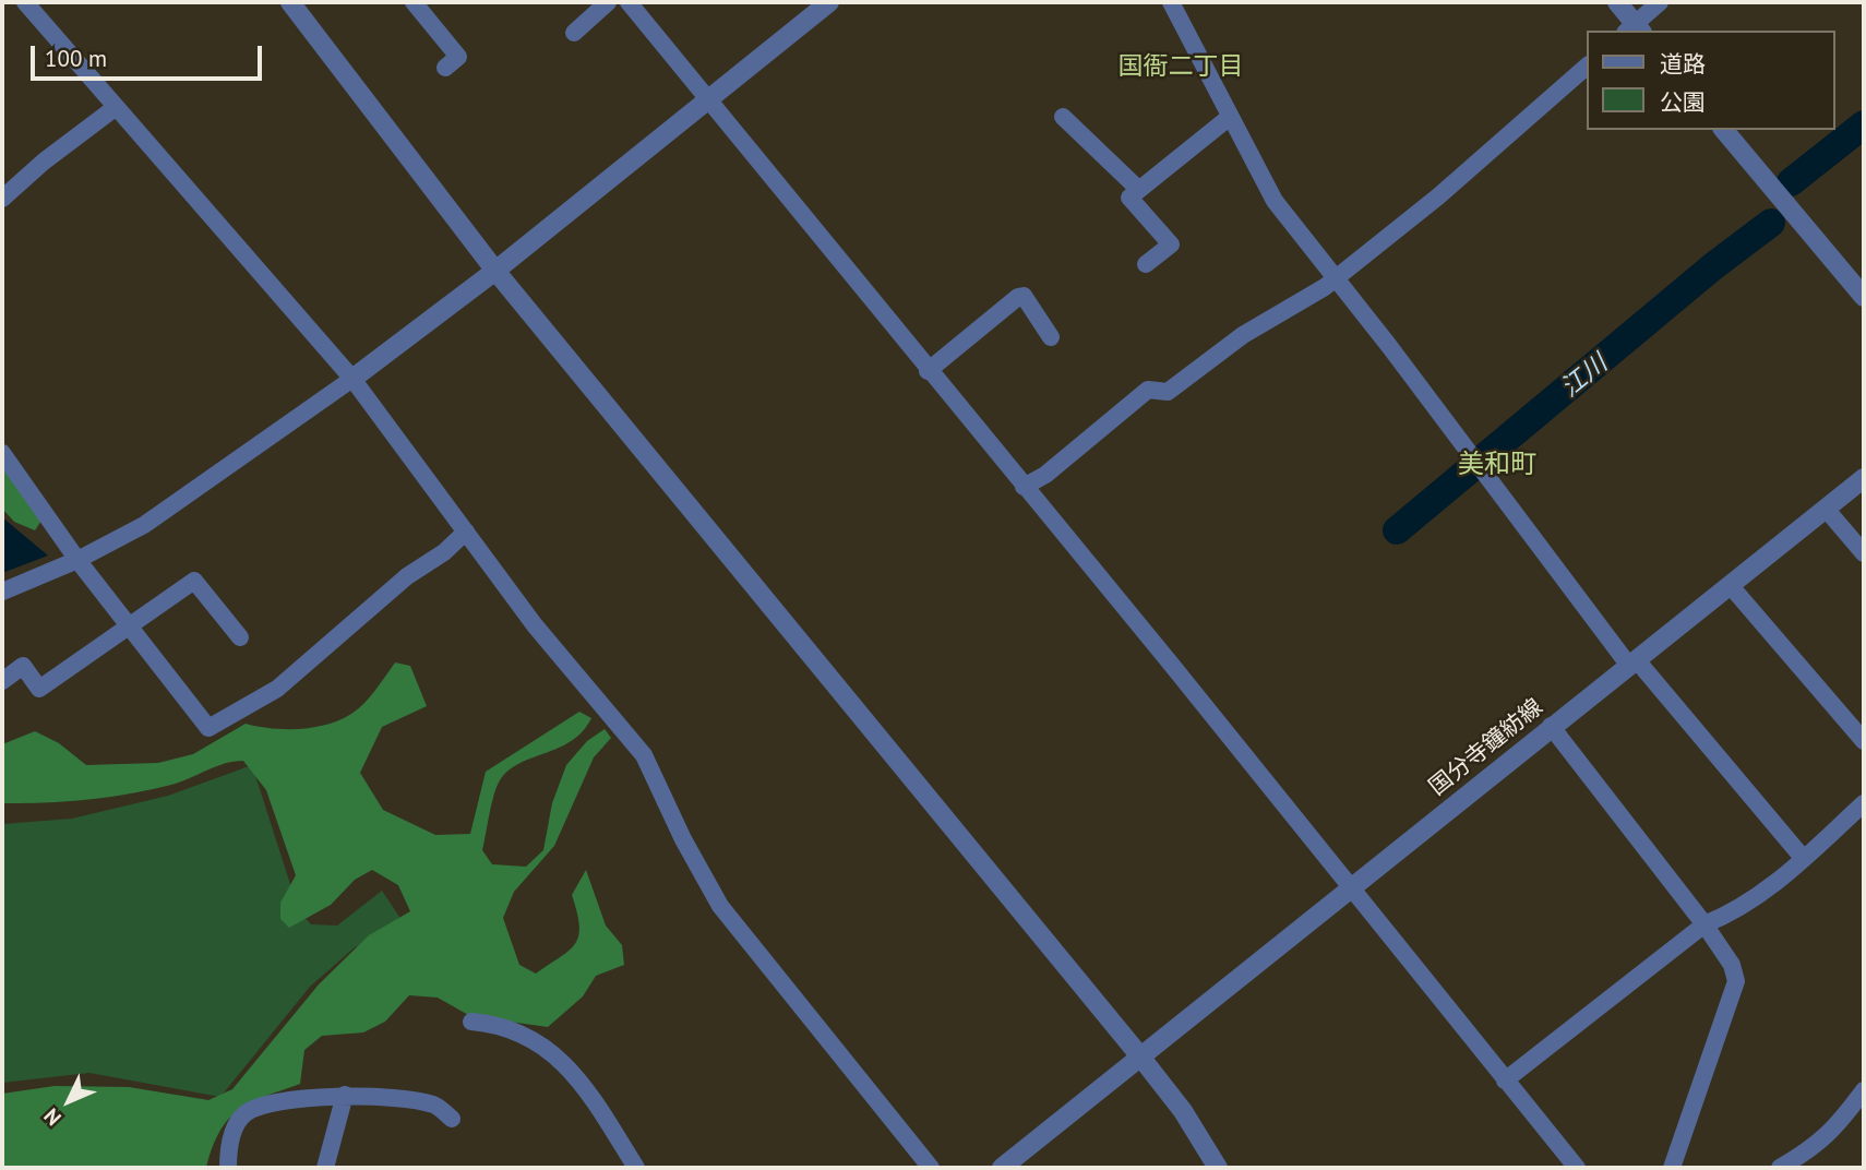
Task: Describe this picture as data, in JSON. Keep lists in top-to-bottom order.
{
  "streets": {
    "street": ["国分寺鐘紡線"]
  },
  "districts": ["国衙二丁目", "美和町"],
  "water": ["江川"],
  "legend": ["道路", "公園"],
  "scale_bar": "100 m",
  "north": "bottom left"
}
